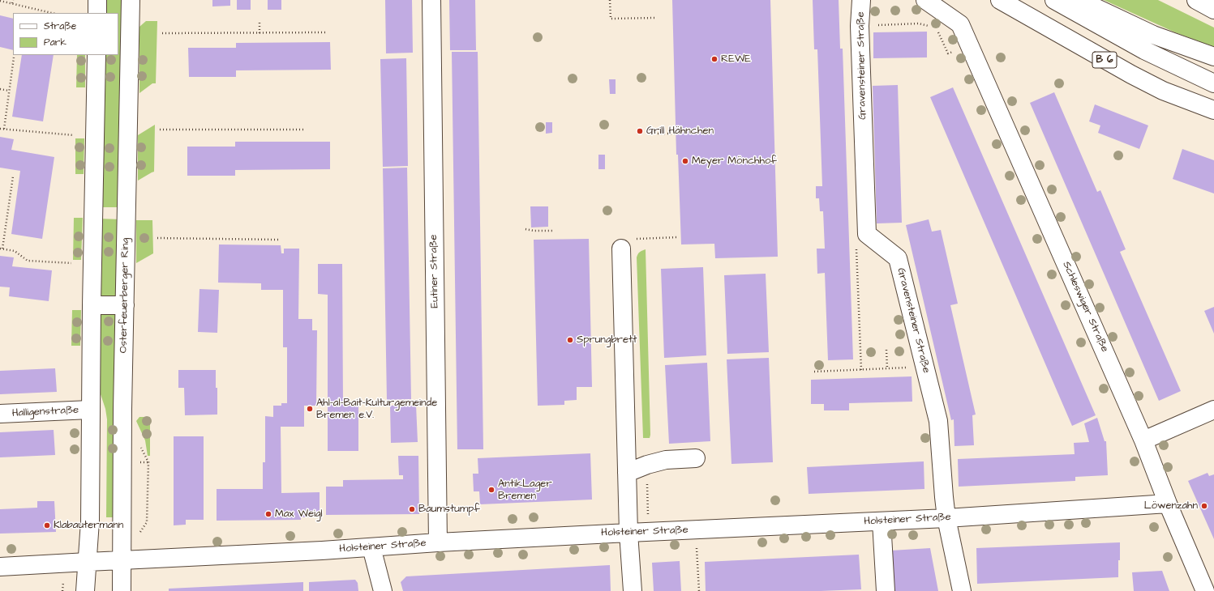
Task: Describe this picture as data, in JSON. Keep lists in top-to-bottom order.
{
  "streets": {
    "main road": [
      "B 6",
      "Gravensteiner Straße",
      "Eutiner Straße",
      "Osterfeuerberger Ring",
      "Schleswiger Straße",
      "Halligenstraße",
      "Holsteiner Straße"
    ]
  },
  "crossings": [
    ["Gravensteiner Straße", "Holsteiner Straße"],
    ["Eutiner Straße", "Holsteiner Straße"],
    ["Osterfeuerberger Ring", "Holsteiner Straße"],
    ["Schleswiger Straße", "Holsteiner Straße"]
  ],
  "places": [
    "REWE",
    "Grill Hähnchen",
    "Meyer Mönchhof",
    "Sprungbrett",
    "Ahl-al-Bait-Kulturgemeinde Bremen e.V.",
    "AntikLager Bremen",
    "Löwenzahn",
    "Baumstumpf",
    "Max Weigl",
    "Klabautermann"
  ],
  "legend": ["Straße", "Park"]
}
